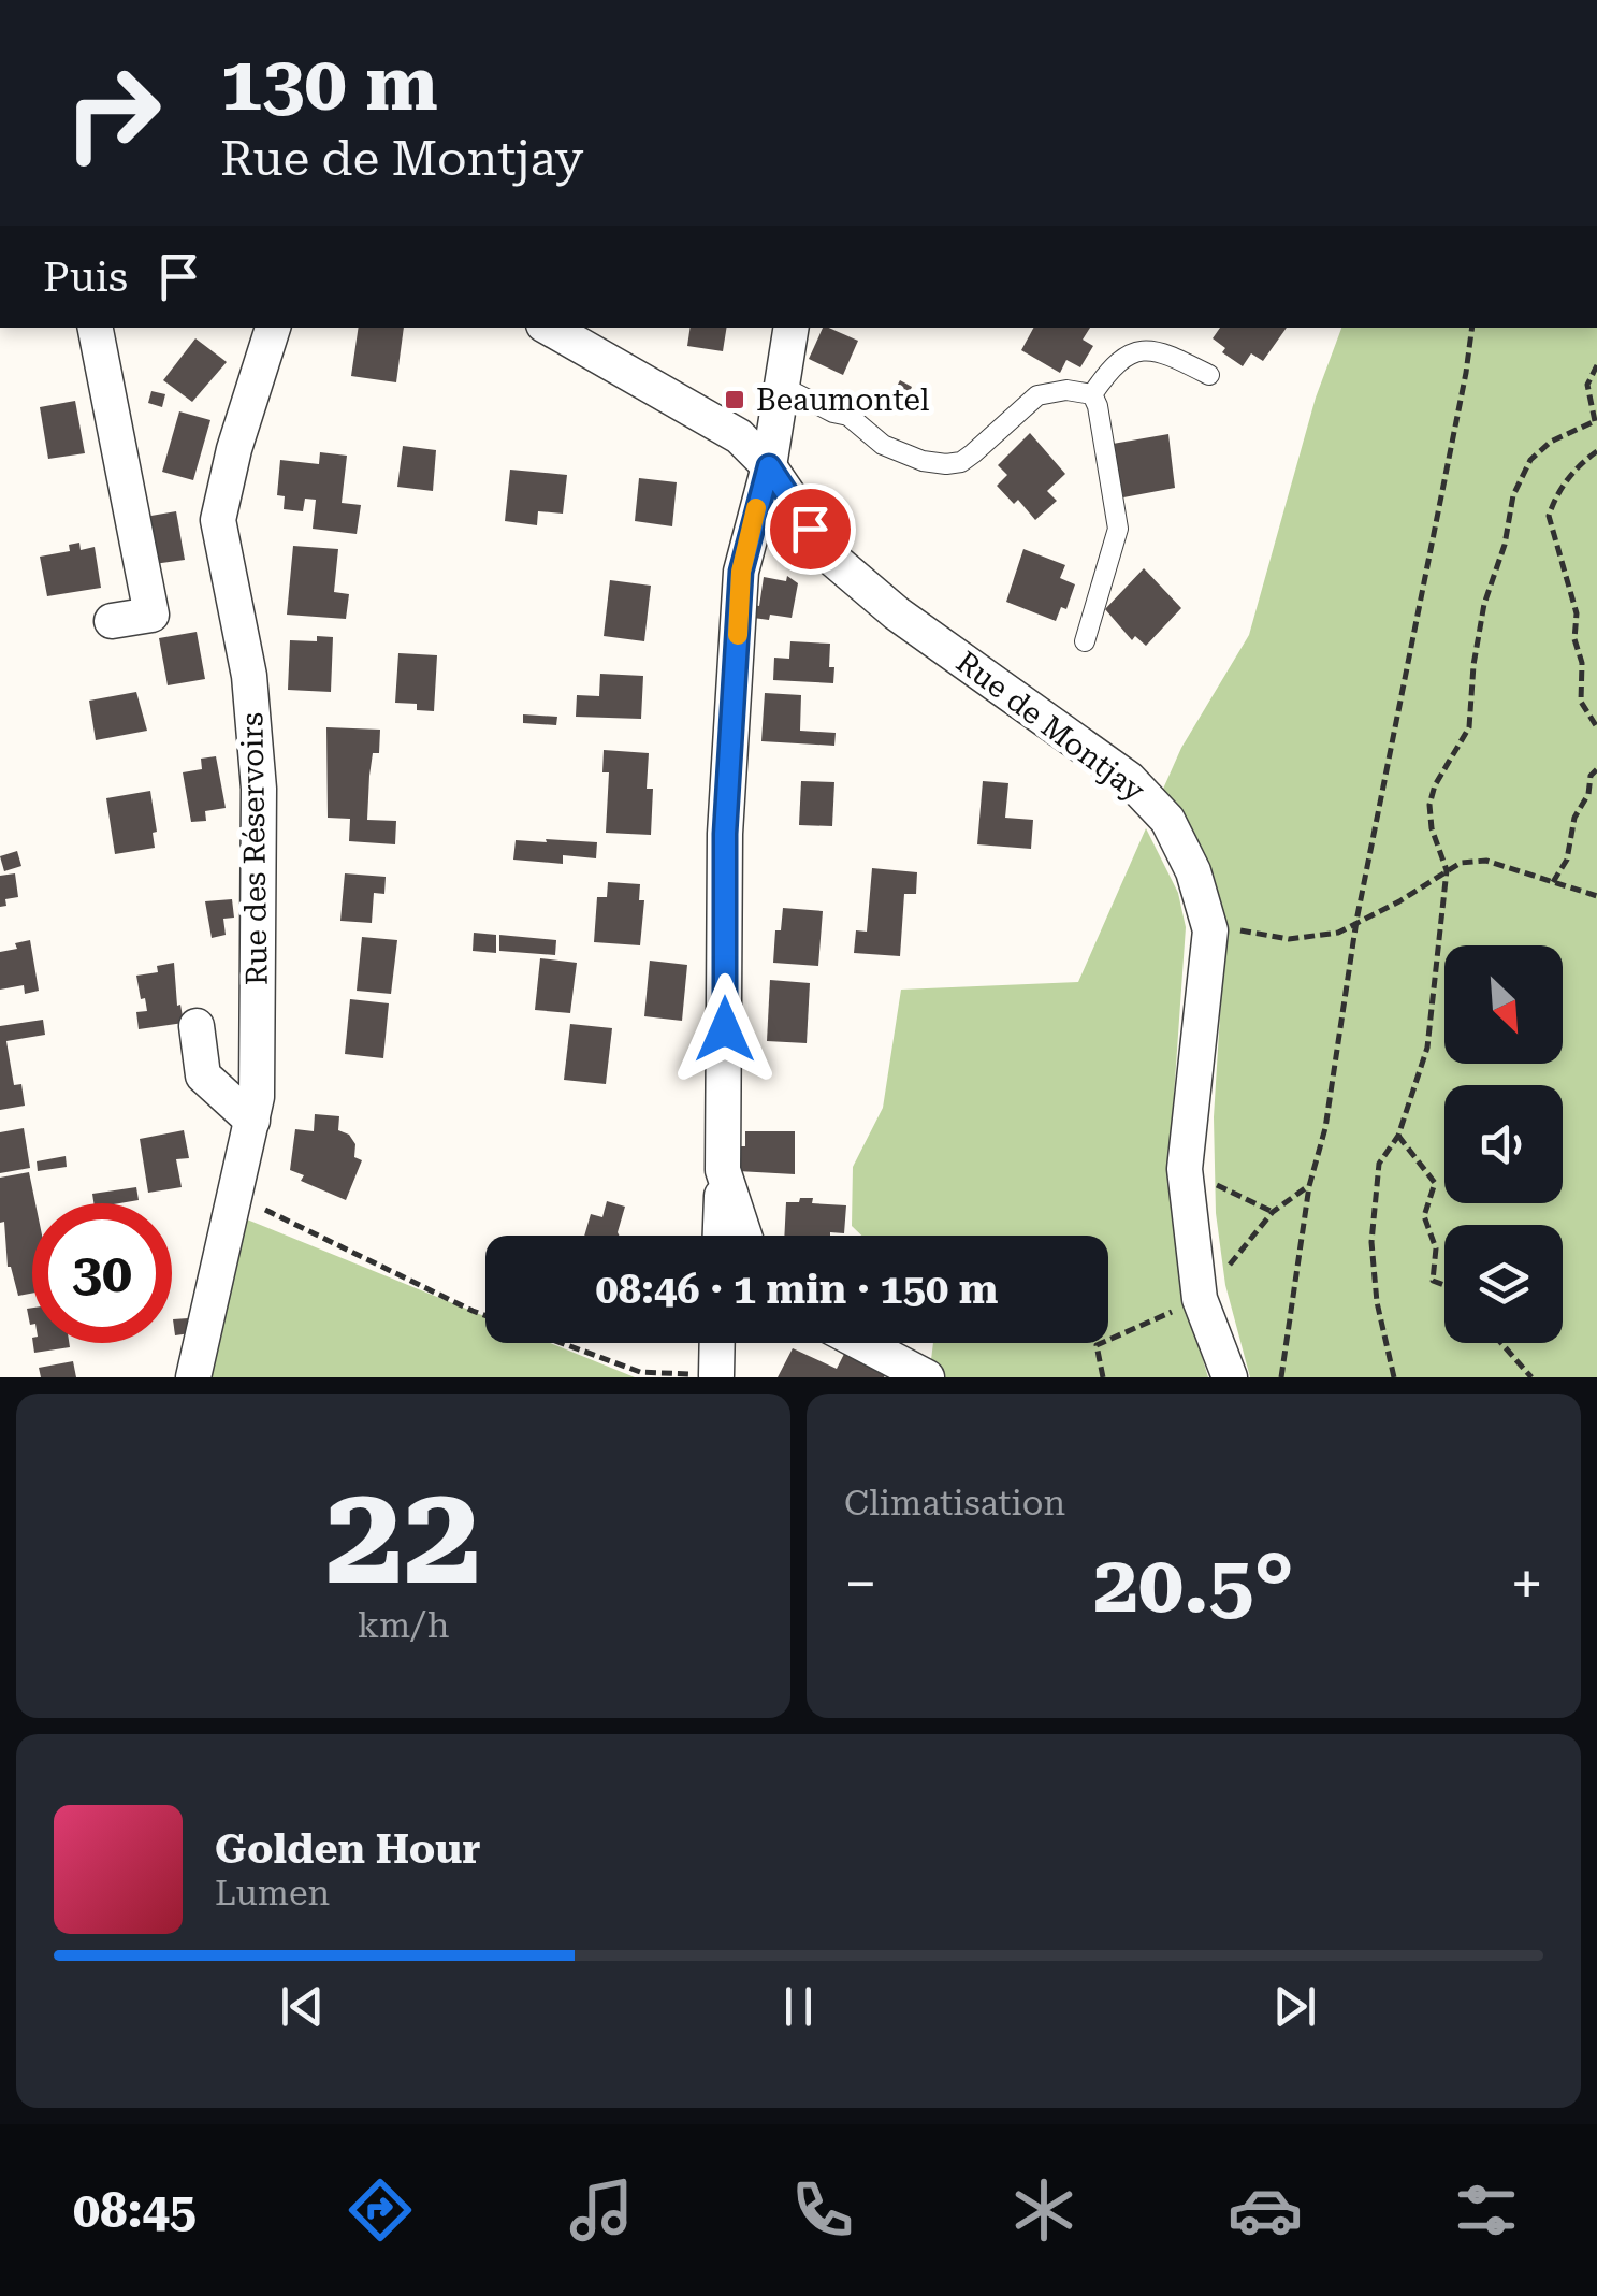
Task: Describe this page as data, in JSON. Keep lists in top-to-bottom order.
{
  "streets": {
    "street": ["Rue de Montjay", "Rue des Réservoirs"]
  },
  "places": {
    "transit": ["Beaumontel"]
  },
  "north": "bottom right",
  "page": {
    "turn": ["130 m", "Rue de Montjay"],
    "then": "Puis",
    "limit": "30",
    "trip": "08:46 · 1 min · 150 m",
    "tile": [
      ["22", "km/h"],
      "Climatisation"
    ],
    "heat": ["−", "20.5°", "+"],
    "song": ["Golden Hour", "Lumen"],
    "tabs": "08:45"
  }
}
